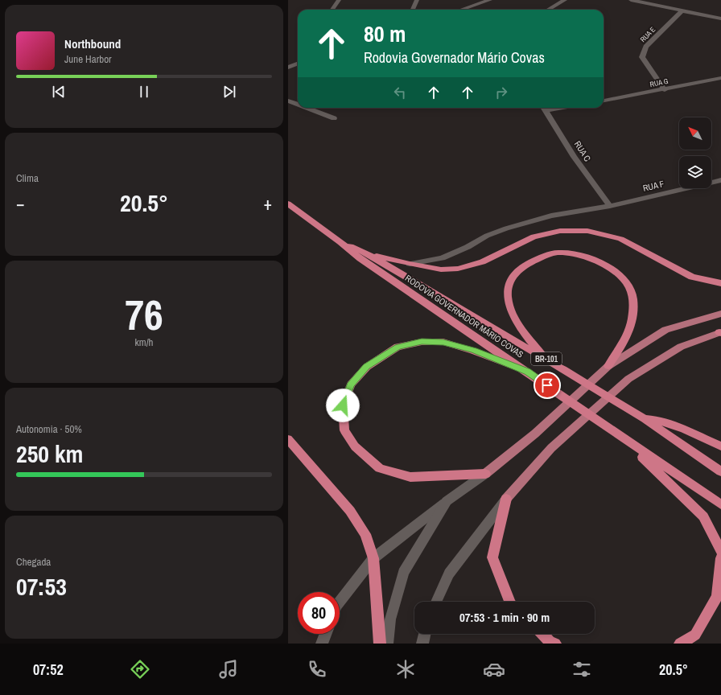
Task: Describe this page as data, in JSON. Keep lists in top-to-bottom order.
{
  "streets": {
    "highway": ["RODOVIA GOVERNADOR MÁRIO COVAS", "BR-101"],
    "street": [
      "RUA E",
      "RUA G",
      "RUA C",
      "RUA F"
    ]
  },
  "crossings": [
    ["RUA E", "RUA G"],
    ["RUA C", "RUA F"]
  ],
  "north": "top left",
  "page": {
    "turn": ["80 m", "Rodovia Governador Mário Covas"],
    "song": ["Northbound", "June Harbor"],
    "tile": [
      "Clima",
      ["76", "km/h"],
      ["Autonomia · 50%", "250 km"],
      ["Chegada", "07:53"]
    ],
    "heat": ["−", "20.5°", "+"],
    "limit": "80",
    "trip": "07:53 · 1 min · 90 m",
    "tabs": ["07:52", "20.5°"]
  }
}
